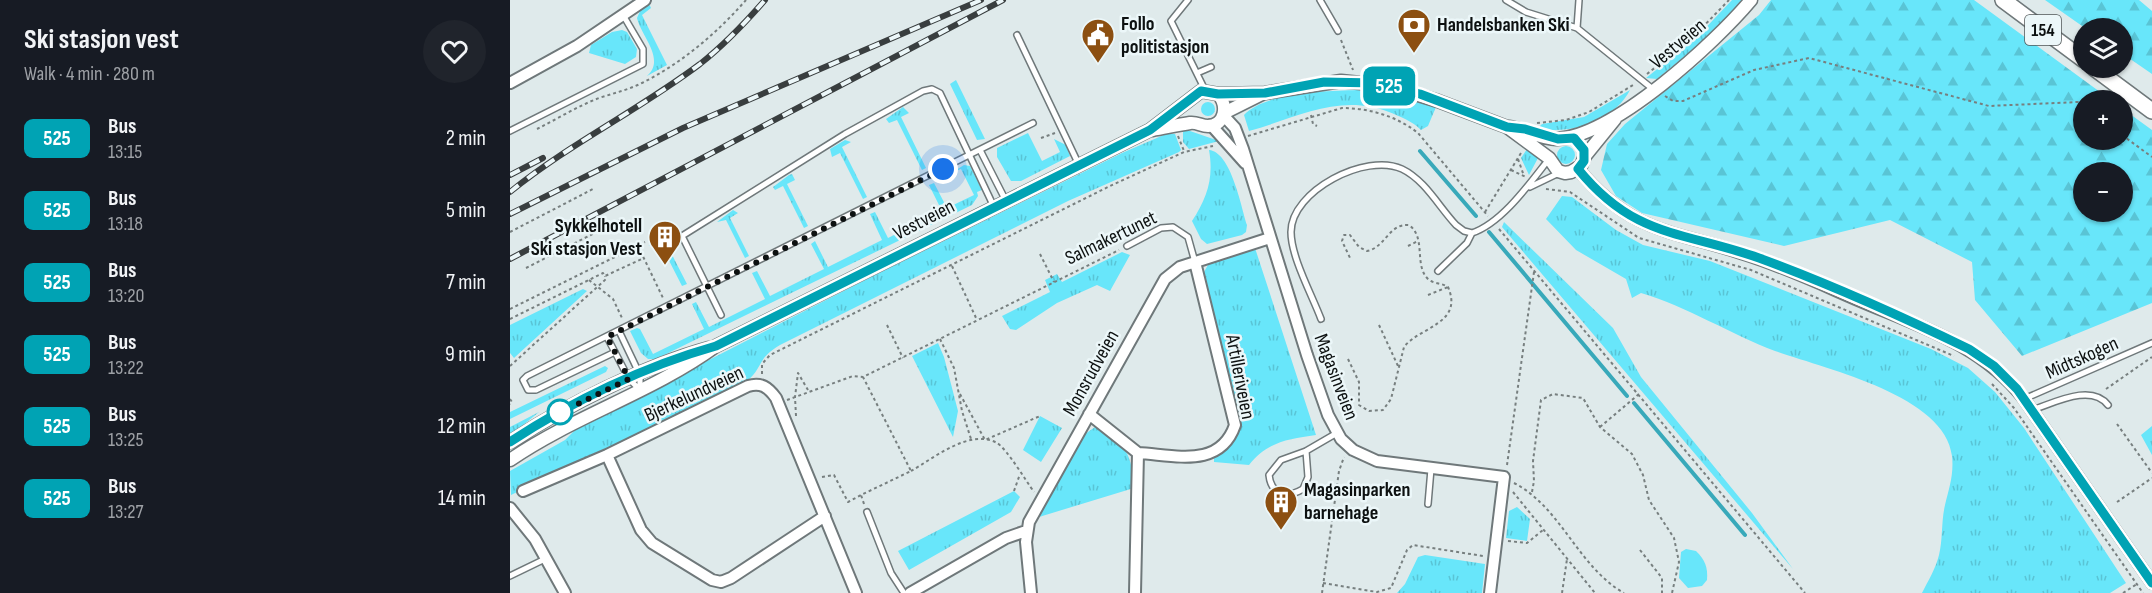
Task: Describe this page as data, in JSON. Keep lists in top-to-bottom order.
{
  "streets": {
    "main road": ["154"],
    "street": [
      "Vestveien",
      "Monsrudveien",
      "Artilleriveien",
      "Magasinveien",
      "Bjerkelundveien"
    ],
    "lane": ["Salmakertunet", "Midtskogen"]
  },
  "crossings": [
    ["Vestveien", "Magasinveien"],
    ["Salmakertunet", "Monsrudveien"],
    ["Salmakertunet", "Artilleriveien"],
    ["Monsrudveien", "Artilleriveien"],
    ["Monsrudveien", "Magasinveien"]
  ],
  "places": {
    "bank": ["Handelsbanken Ski"],
    "public building": ["Follo politistasjon"],
    "building": ["Sykkelhotell Ski stasjon Vest", "Magasinparken barnehage"]
  },
  "lines": ["bus line 525"],
  "page": {
    "heading": ["Ski stasjon vest", "Walk · 4 min · 280 m"],
    "on_map": "525",
    "map_buttons": ["+", "−"],
    "list": [
      {
        "mark": "525",
        "name": "Bus",
        "note": "13:15",
        "value": "2 min"
      },
      {
        "mark": "525",
        "name": "Bus",
        "note": "13:18",
        "value": "5 min"
      },
      {
        "mark": "525",
        "name": "Bus",
        "note": "13:20",
        "value": "7 min"
      },
      {
        "mark": "525",
        "name": "Bus",
        "note": "13:22",
        "value": "9 min"
      },
      {
        "mark": "525",
        "name": "Bus",
        "note": "13:25",
        "value": "12 min"
      },
      {
        "mark": "525",
        "name": "Bus",
        "note": "13:27",
        "value": "14 min"
      }
    ]
  }
}
